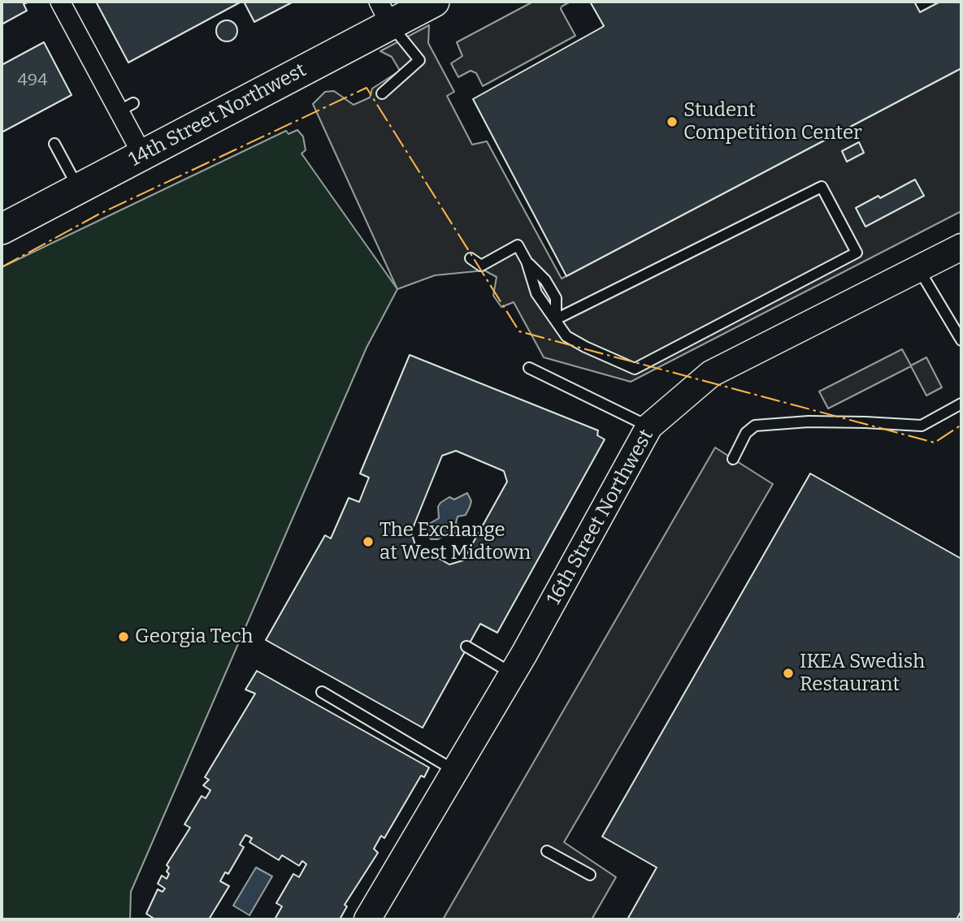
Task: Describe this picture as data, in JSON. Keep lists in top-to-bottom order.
{
  "streets": {
    "main road": ["14th Street Northwest"],
    "street": ["16th Street Northwest"]
  },
  "places": [
    "Student Competition Center",
    "The Exchange at West Midtown",
    "Georgia Tech",
    "IKEA Swedish Restaurant"
  ],
  "house_numbers": ["494"]
}
